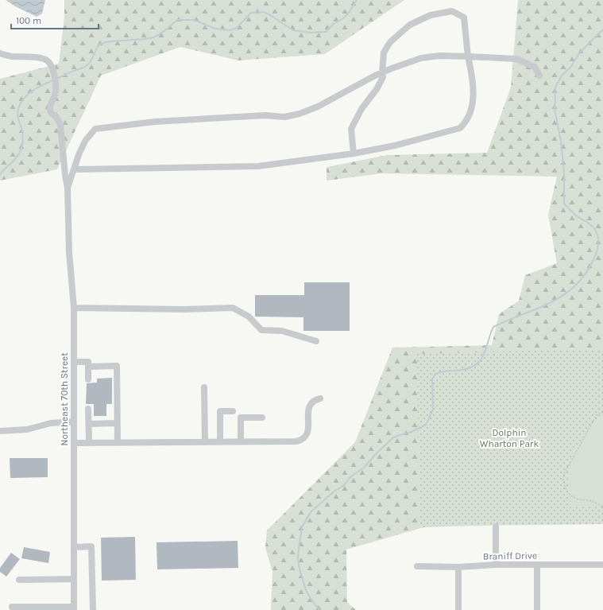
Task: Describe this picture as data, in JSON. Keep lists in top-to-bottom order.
{
  "streets": {
    "street": ["Northeast 70th Street", "Braniff Drive"]
  },
  "parks": ["Dolphin Wharton Park"],
  "scale_bar": "100 m"
}
